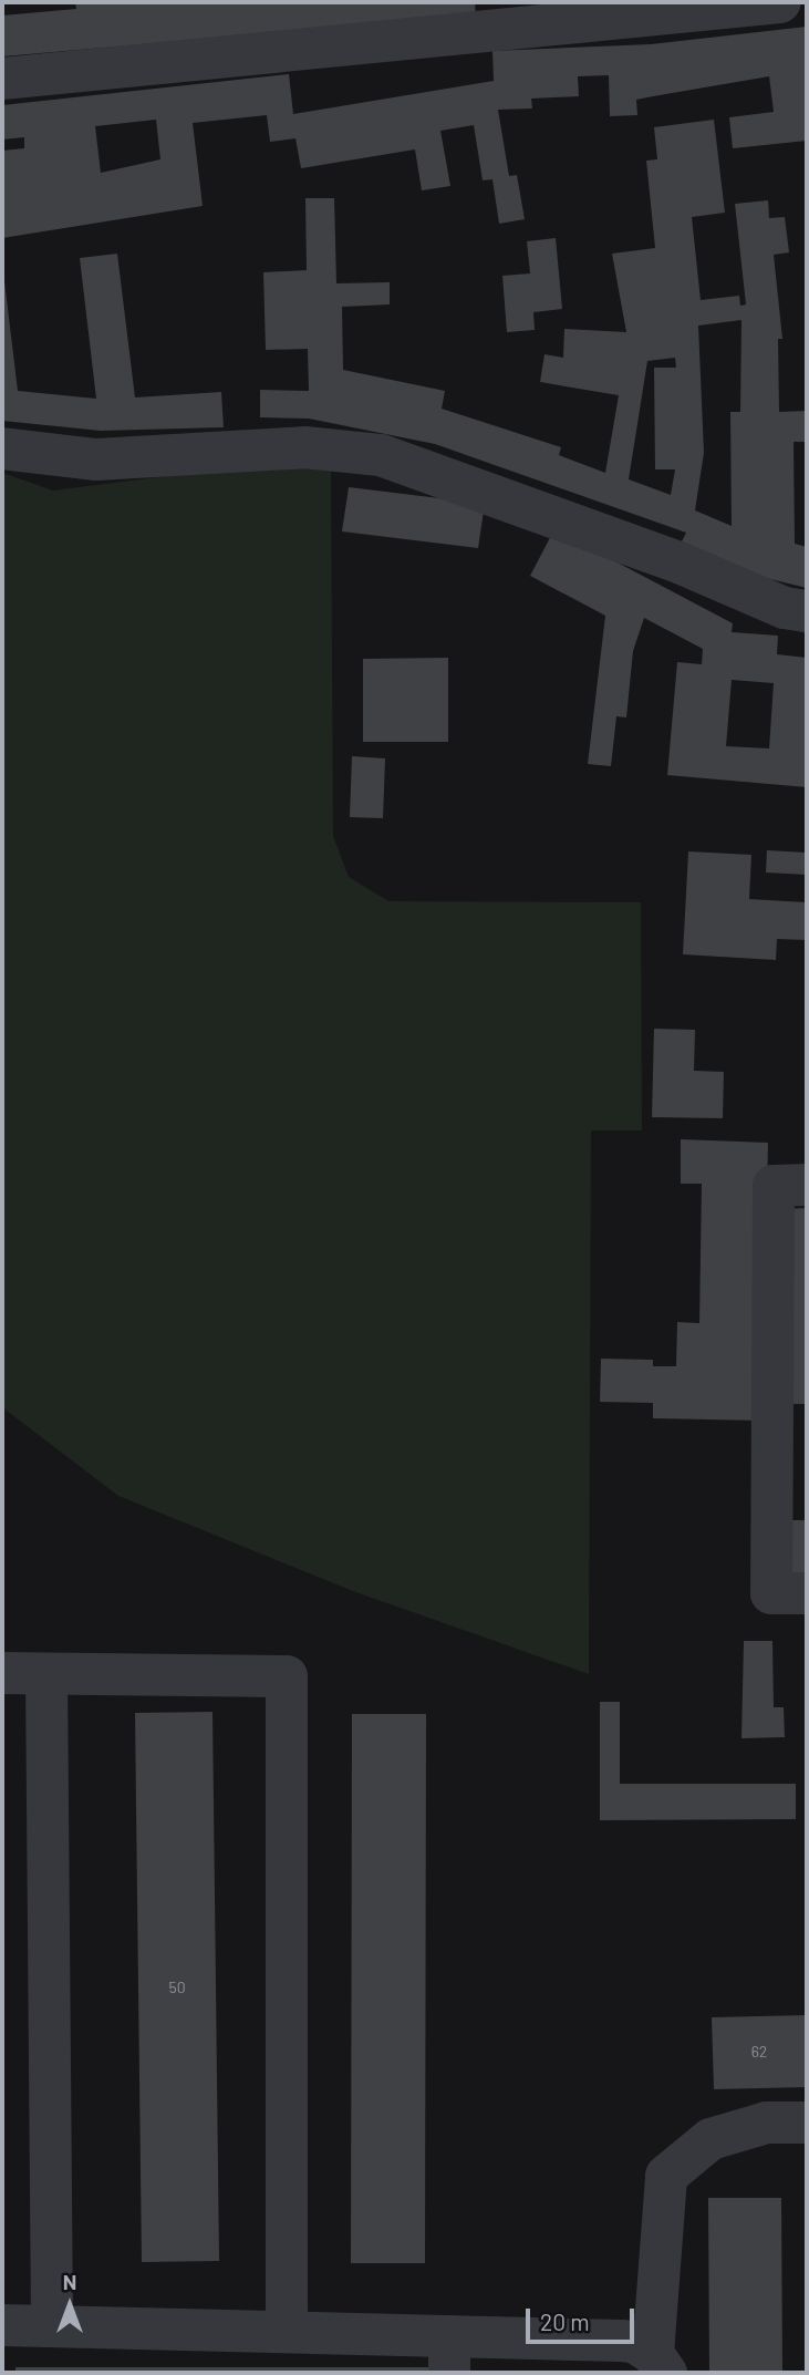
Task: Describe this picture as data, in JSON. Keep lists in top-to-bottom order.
{
  "house_numbers": ["50", "62"],
  "scale_bar": "20 m",
  "north": "top"
}
